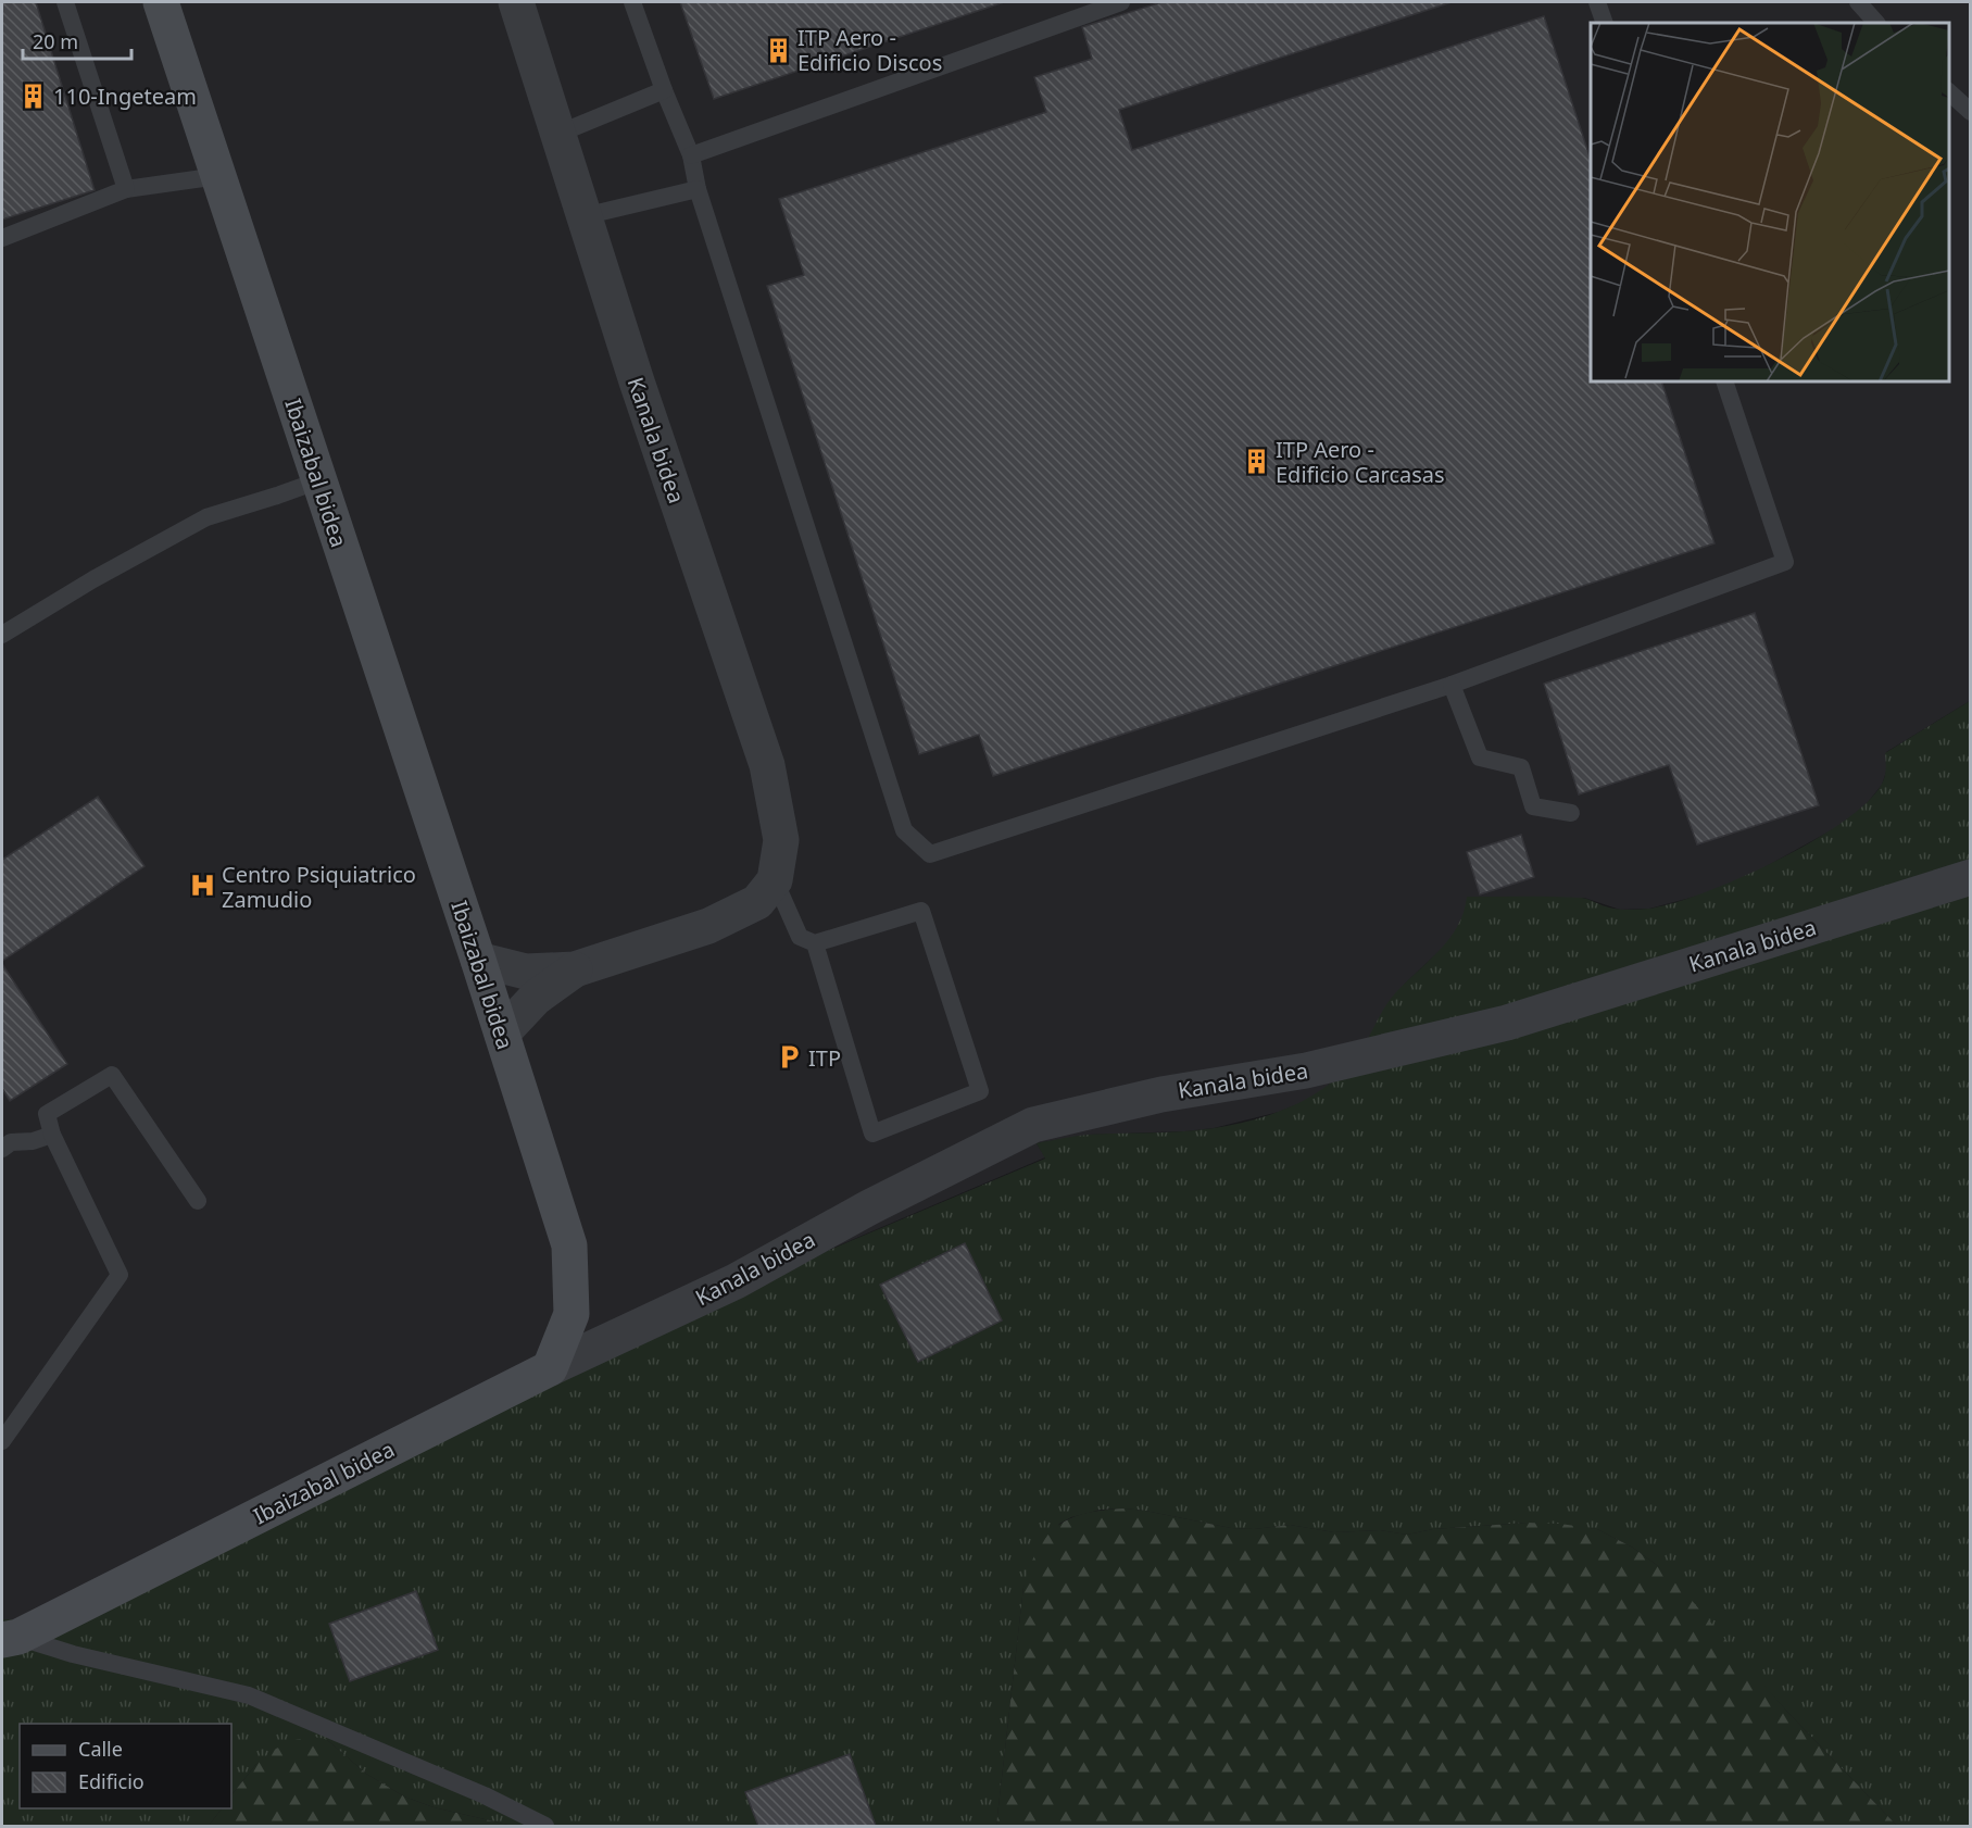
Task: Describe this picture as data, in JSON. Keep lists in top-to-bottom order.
{
  "streets": {
    "street": ["Kanala bidea", "Ibaizabal bidea"]
  },
  "crossings": [
    ["Kanala bidea", "Ibaizabal bidea"]
  ],
  "places": {
    "building": ["ITP Aero - Edificio Discos", "110-Ingeteam", "ITP Aero - Edificio Carcasas"],
    "hospital": ["Centro Psiquiatrico Zamudio"],
    "parking": ["ITP"]
  },
  "legend": ["Calle", "Edificio"],
  "scale_bar": "20 m"
}
